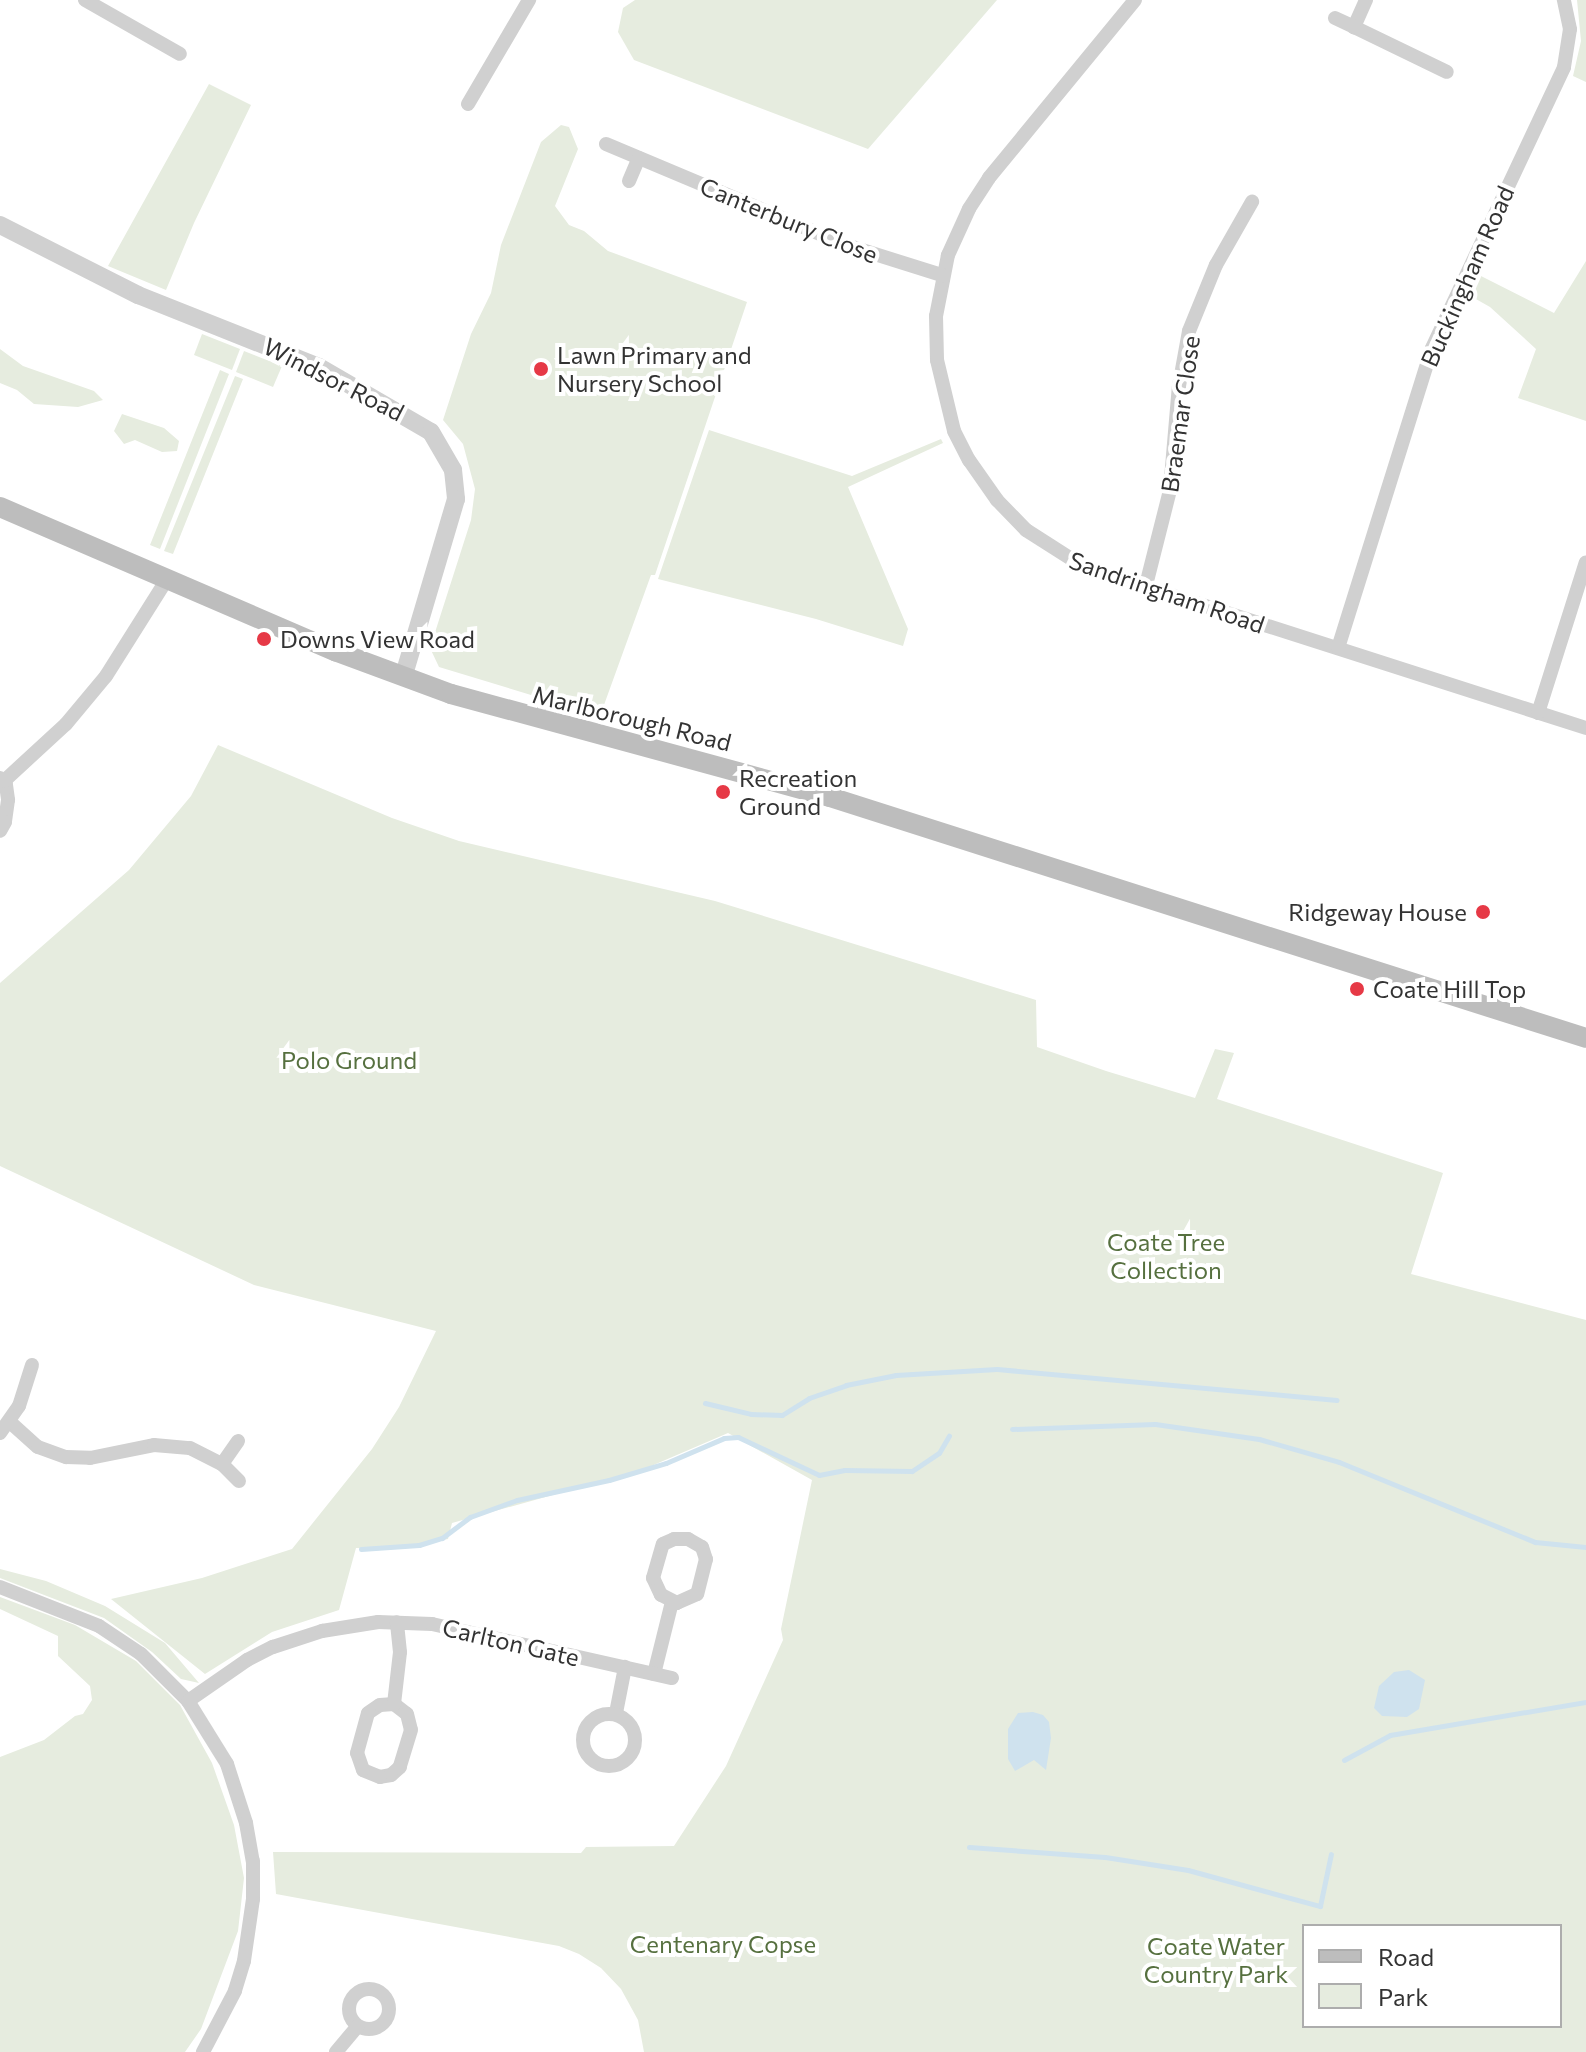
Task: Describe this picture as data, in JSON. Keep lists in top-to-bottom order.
{
  "streets": {
    "main road": ["Marlborough Road"],
    "street": [
      "Canterbury Close",
      "Buckingham Road",
      "Windsor Road",
      "Braemar Close",
      "Sandringham Road",
      "Carlton Gate"
    ]
  },
  "crossings": [
    ["Canterbury Close", "Sandringham Road"],
    ["Buckingham Road", "Sandringham Road"],
    ["Windsor Road", "Marlborough Road"],
    ["Braemar Close", "Sandringham Road"]
  ],
  "parks": [
    "Polo Ground",
    "Coate Tree Collection",
    "Centenary Copse",
    "Coate Water Country Park"
  ],
  "places": [
    "Lawn Primary and Nursery School",
    "Downs View Road",
    "Recreation Ground",
    "Ridgeway House",
    "Coate Hill Top"
  ],
  "legend": ["Road", "Park"]
}
